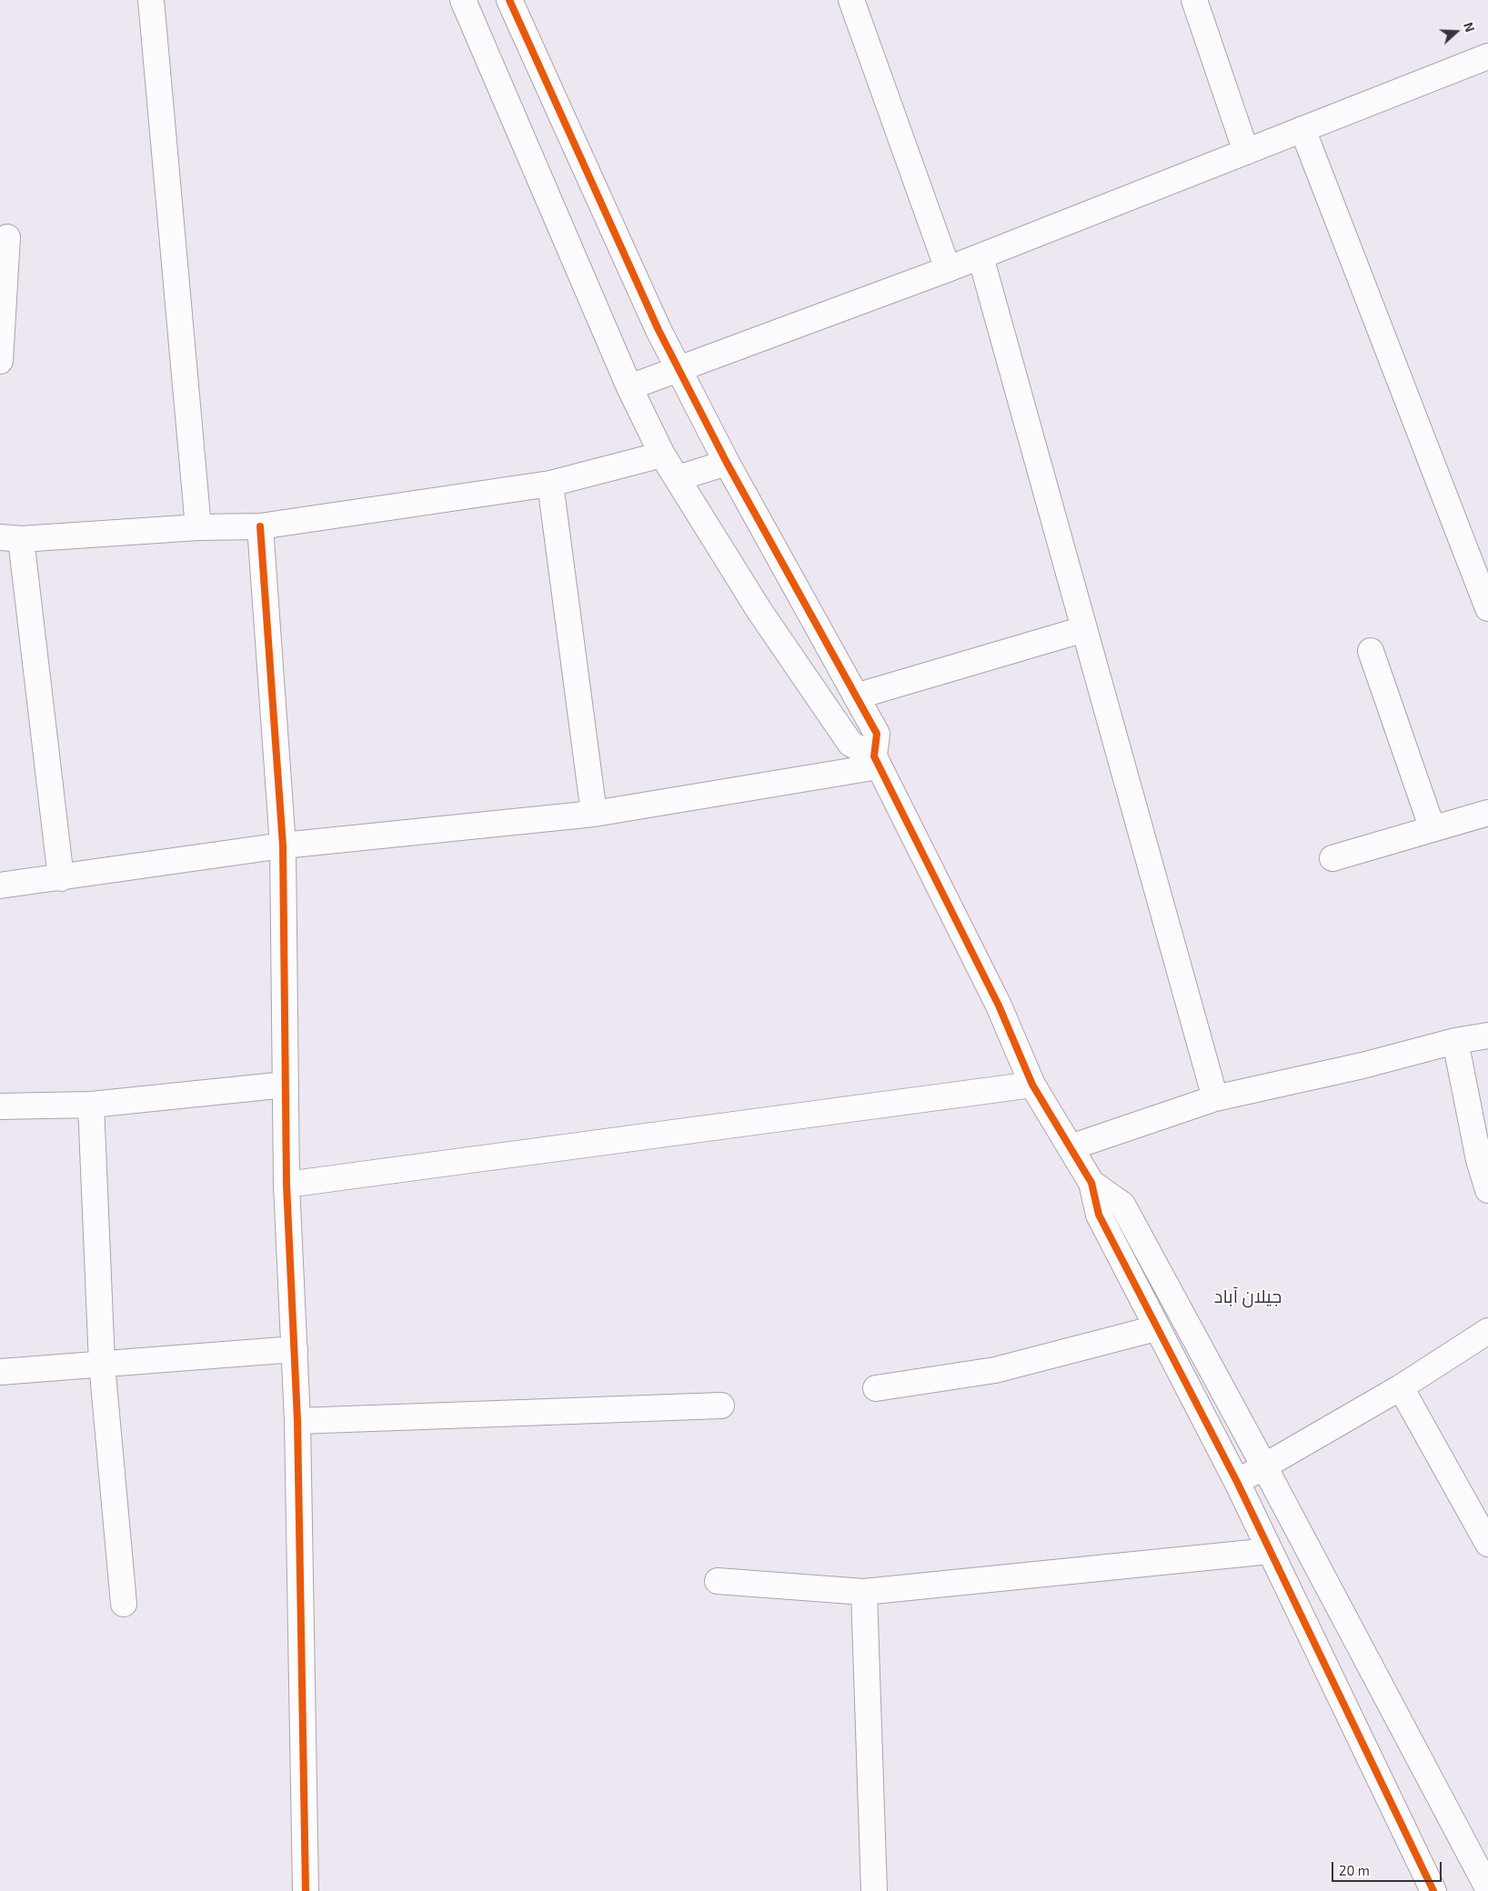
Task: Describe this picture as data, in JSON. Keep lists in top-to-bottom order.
{
  "districts": ["جیلان آباد"],
  "scale_bar": "20 m",
  "north": "right"
}
